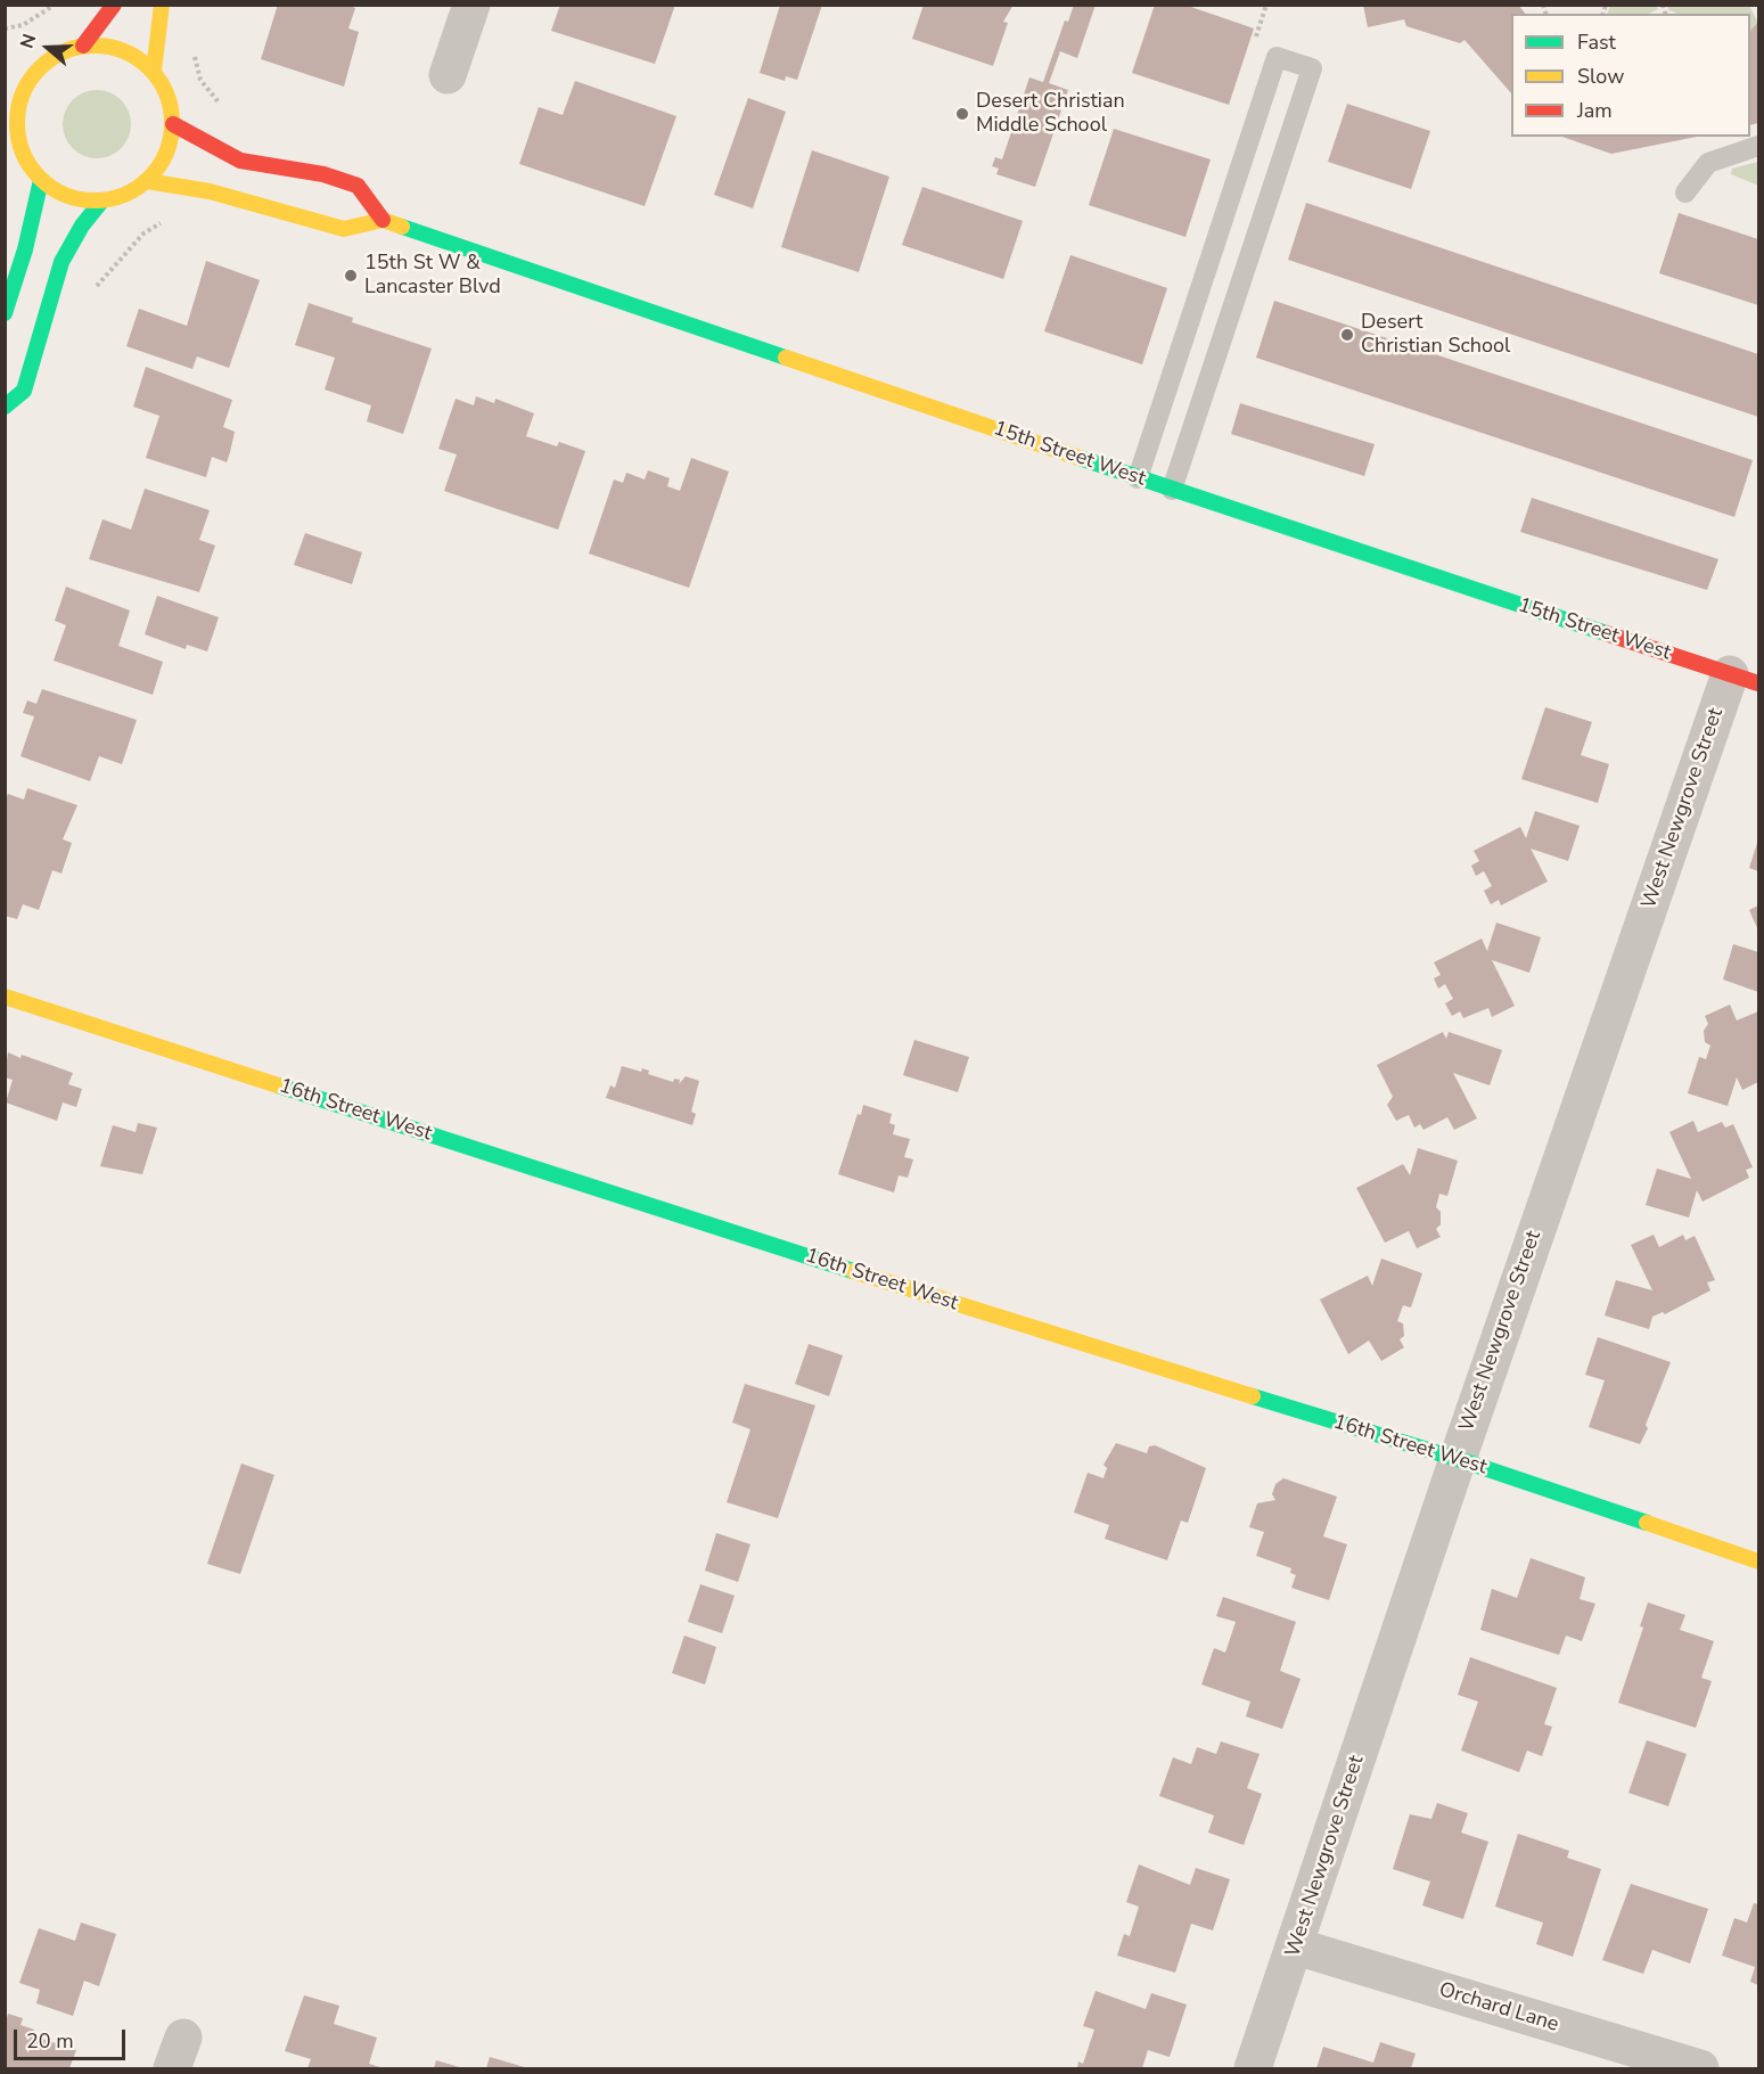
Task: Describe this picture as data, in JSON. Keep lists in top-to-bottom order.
{
  "streets": {
    "street": [
      "15th Street West",
      "West Newgrove Street",
      "16th Street West",
      "Orchard Lane"
    ]
  },
  "crossings": [
    ["15th Street West", "West Newgrove Street"],
    ["West Newgrove Street", "16th Street West"],
    ["West Newgrove Street", "Orchard Lane"]
  ],
  "places": ["Desert Christian Middle School", "15th St W & Lancaster Blvd", "Desert Christian School"],
  "legend": ["Fast", "Slow", "Jam"],
  "scale_bar": "20 m",
  "north": "left"
}
